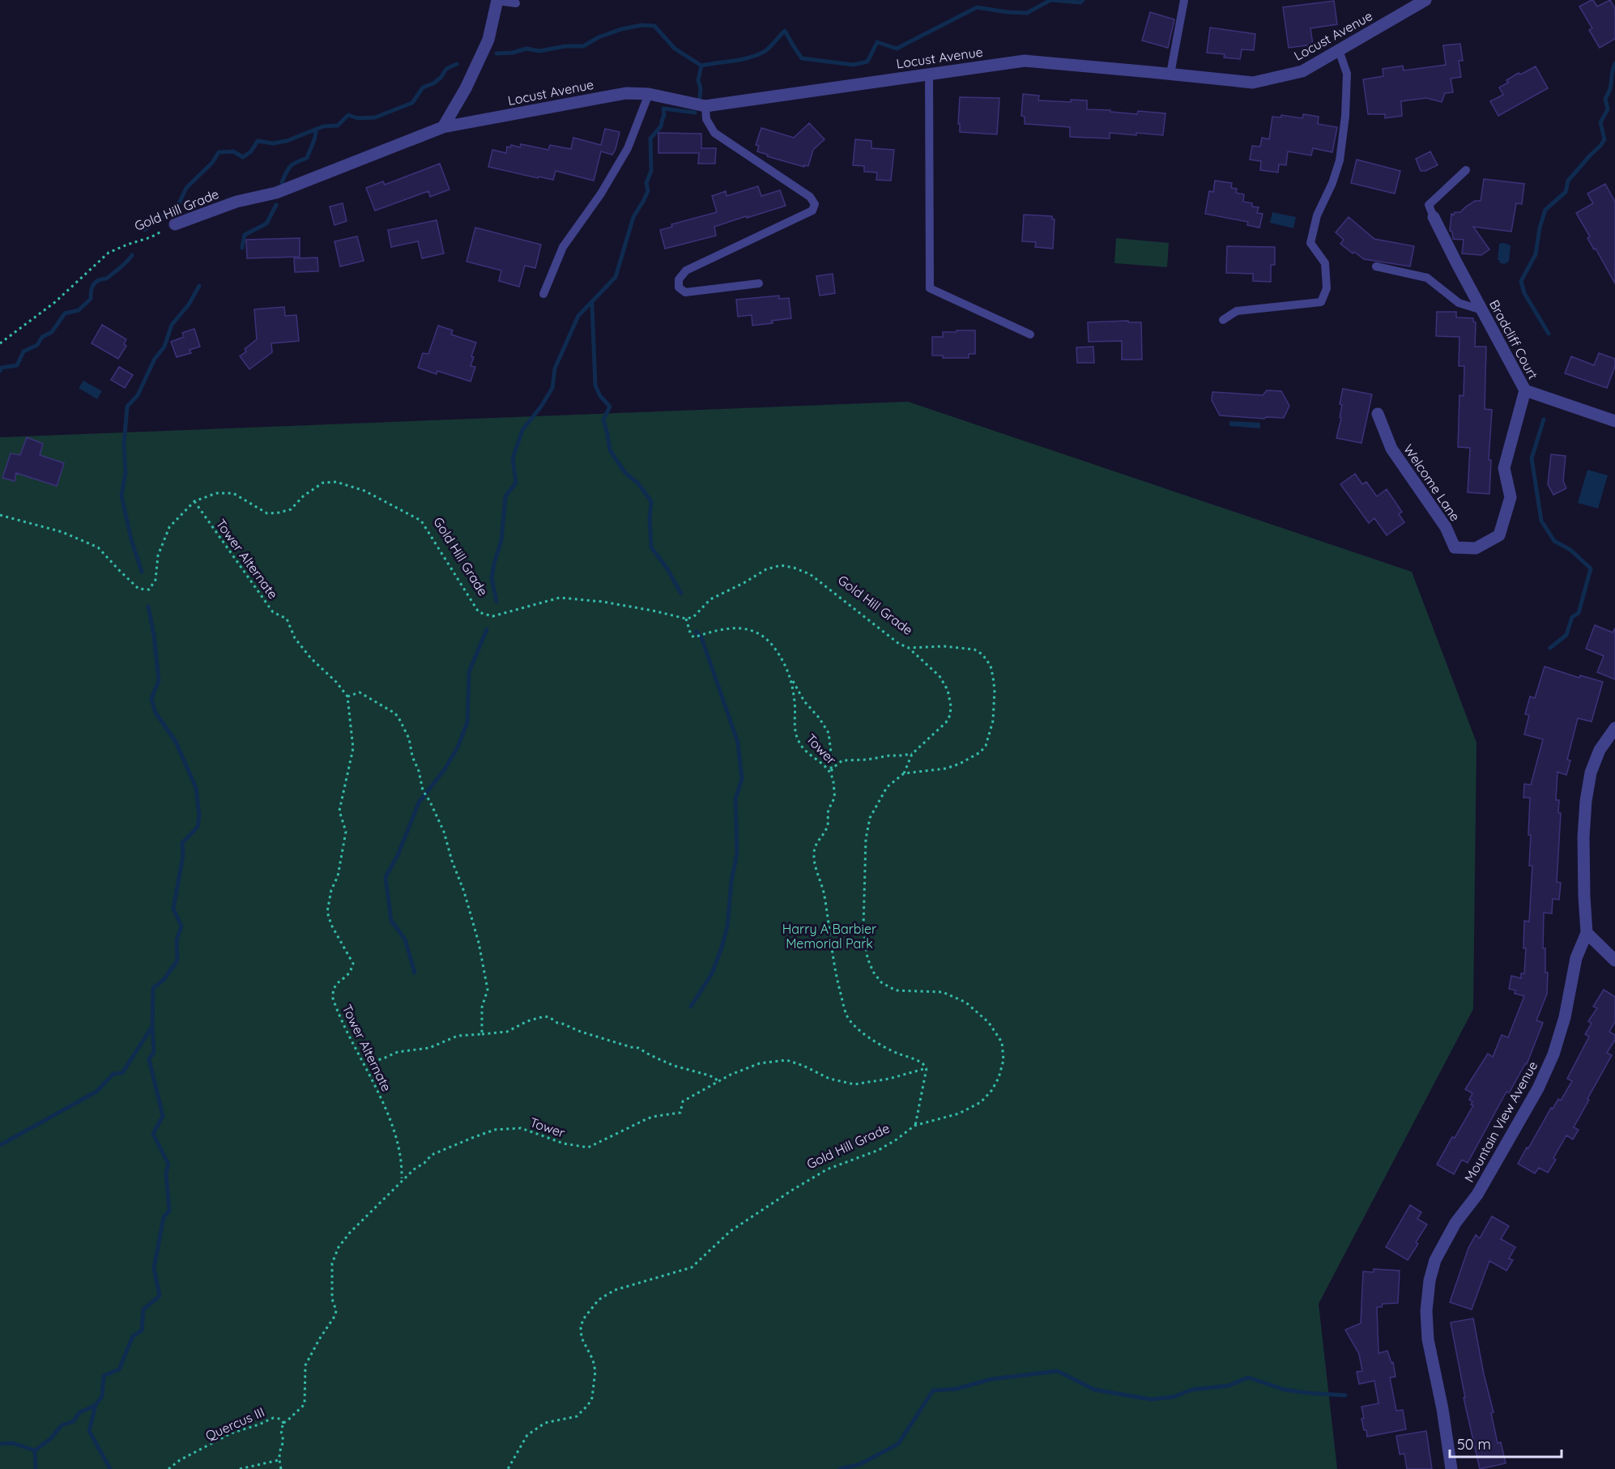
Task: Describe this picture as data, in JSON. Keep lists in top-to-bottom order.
{
  "streets": {
    "street": [
      "Locust Avenue",
      "Gold Hill Grade",
      "Bradcliff Court",
      "Welcome Lane",
      "Mountain View Avenue"
    ],
    "path": ["Tower Alternate", "Tower", "Quercus III"]
  },
  "crossings": [
    ["Locust Avenue", "Gold Hill Grade"],
    ["Gold Hill Grade", "Tower Alternate"],
    ["Gold Hill Grade", "Tower"],
    ["Bradcliff Court", "Welcome Lane"],
    ["Tower Alternate", "Tower"],
    ["Tower", "Quercus III"]
  ],
  "parks": ["Harry A Barbier Memorial Park"],
  "scale_bar": "50 m"
}
